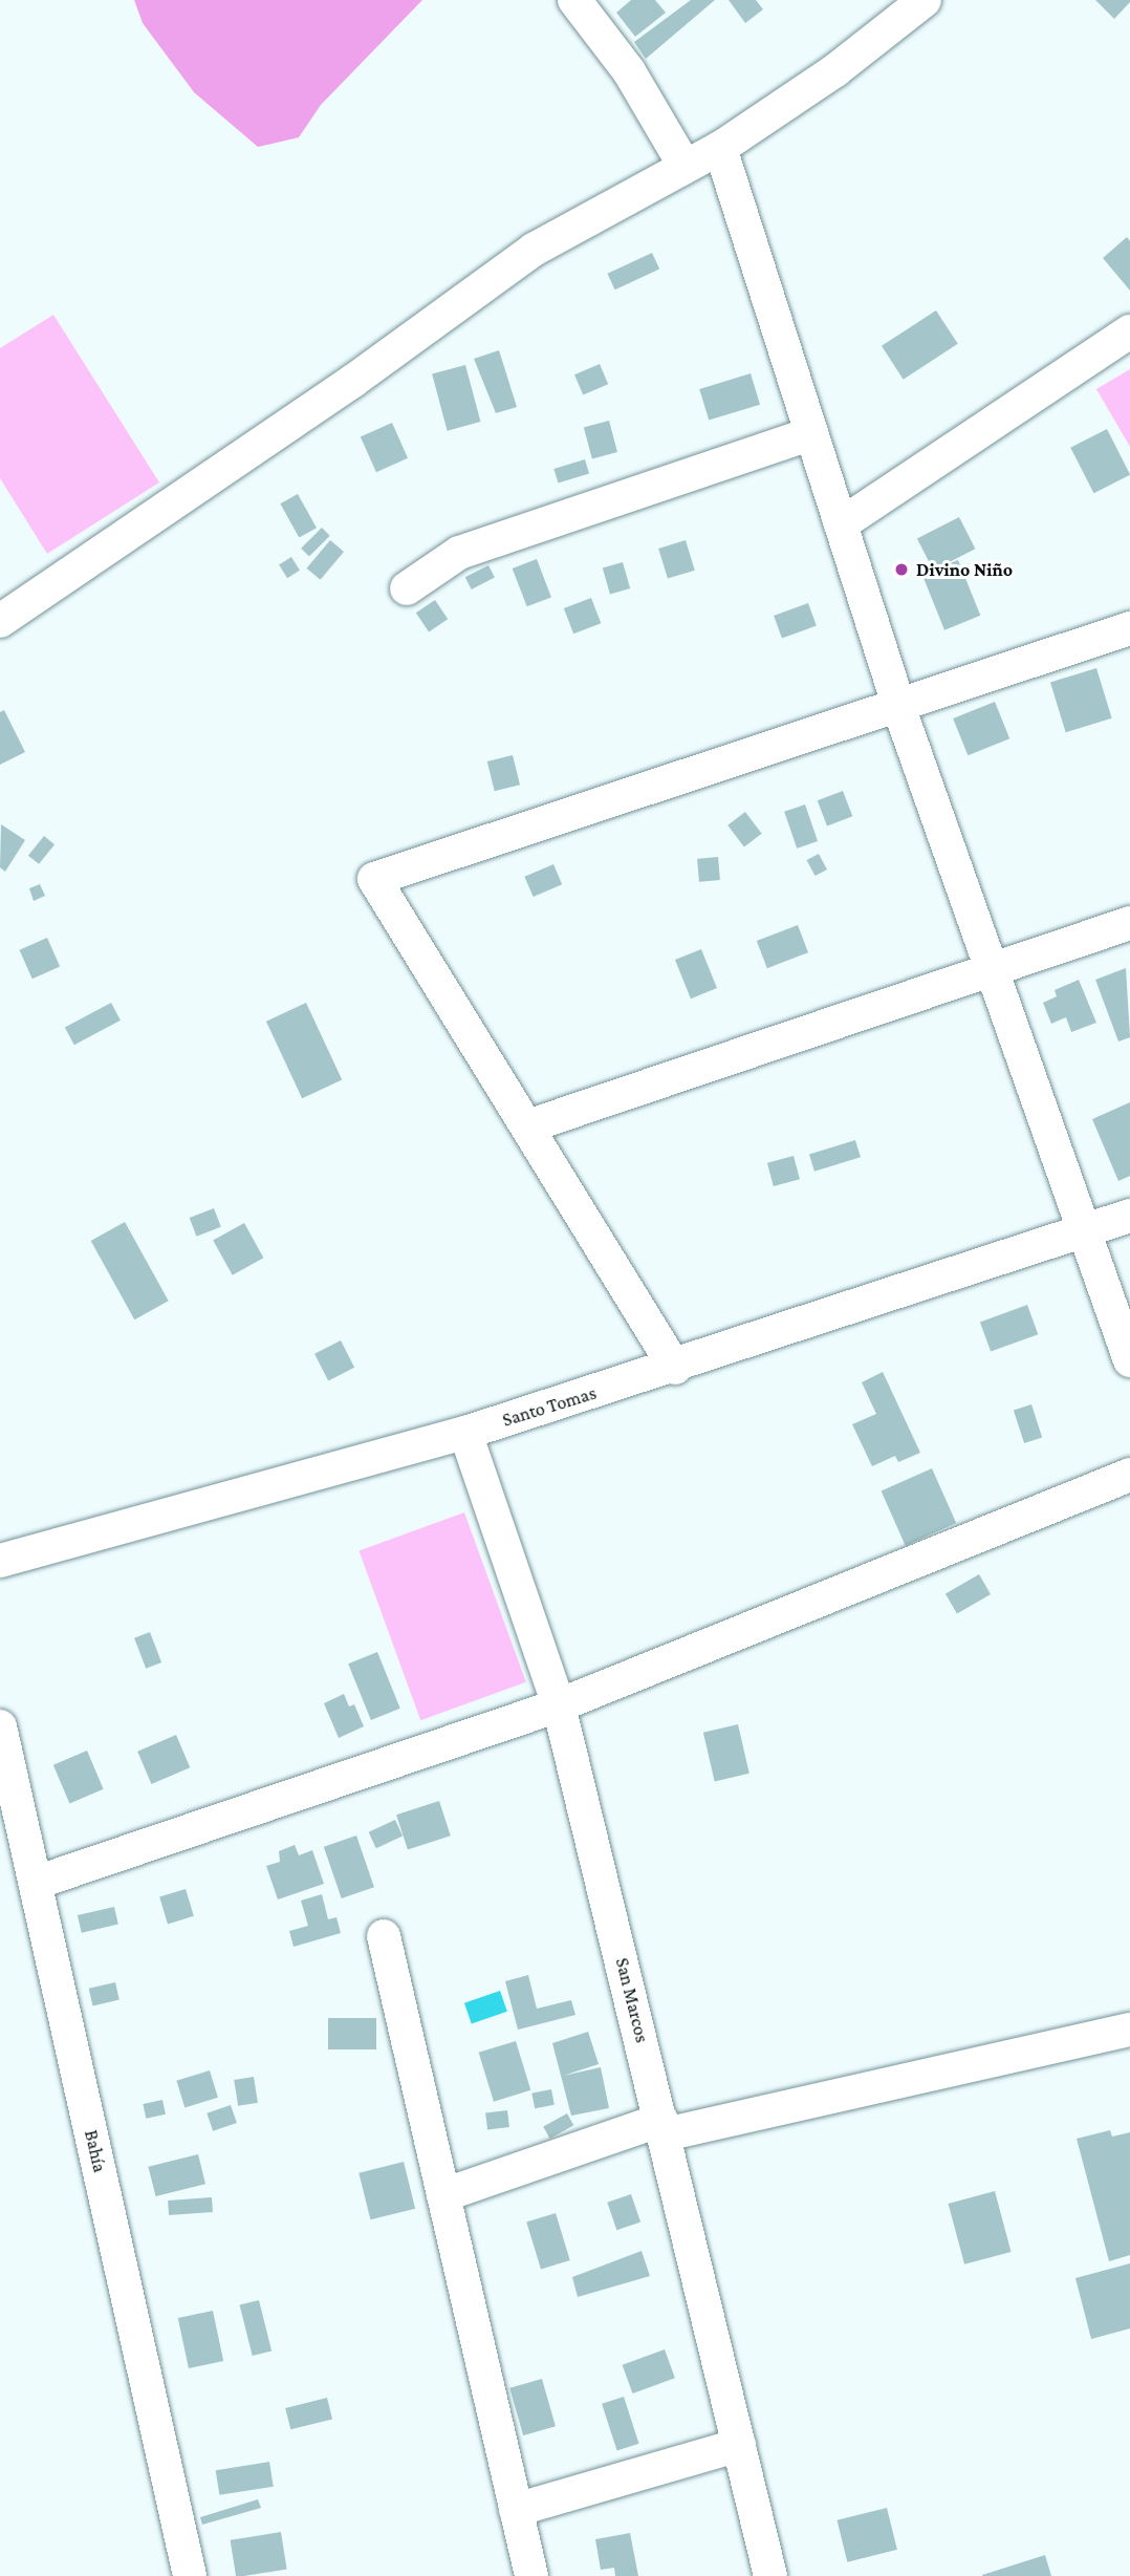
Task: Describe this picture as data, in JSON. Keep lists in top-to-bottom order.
{
  "streets": {
    "street": ["Santo Tomas", "San Marcos", "Bahía"]
  },
  "crossings": [
    ["Santo Tomas", "San Marcos"]
  ],
  "places": ["Divino Niño"]
}
